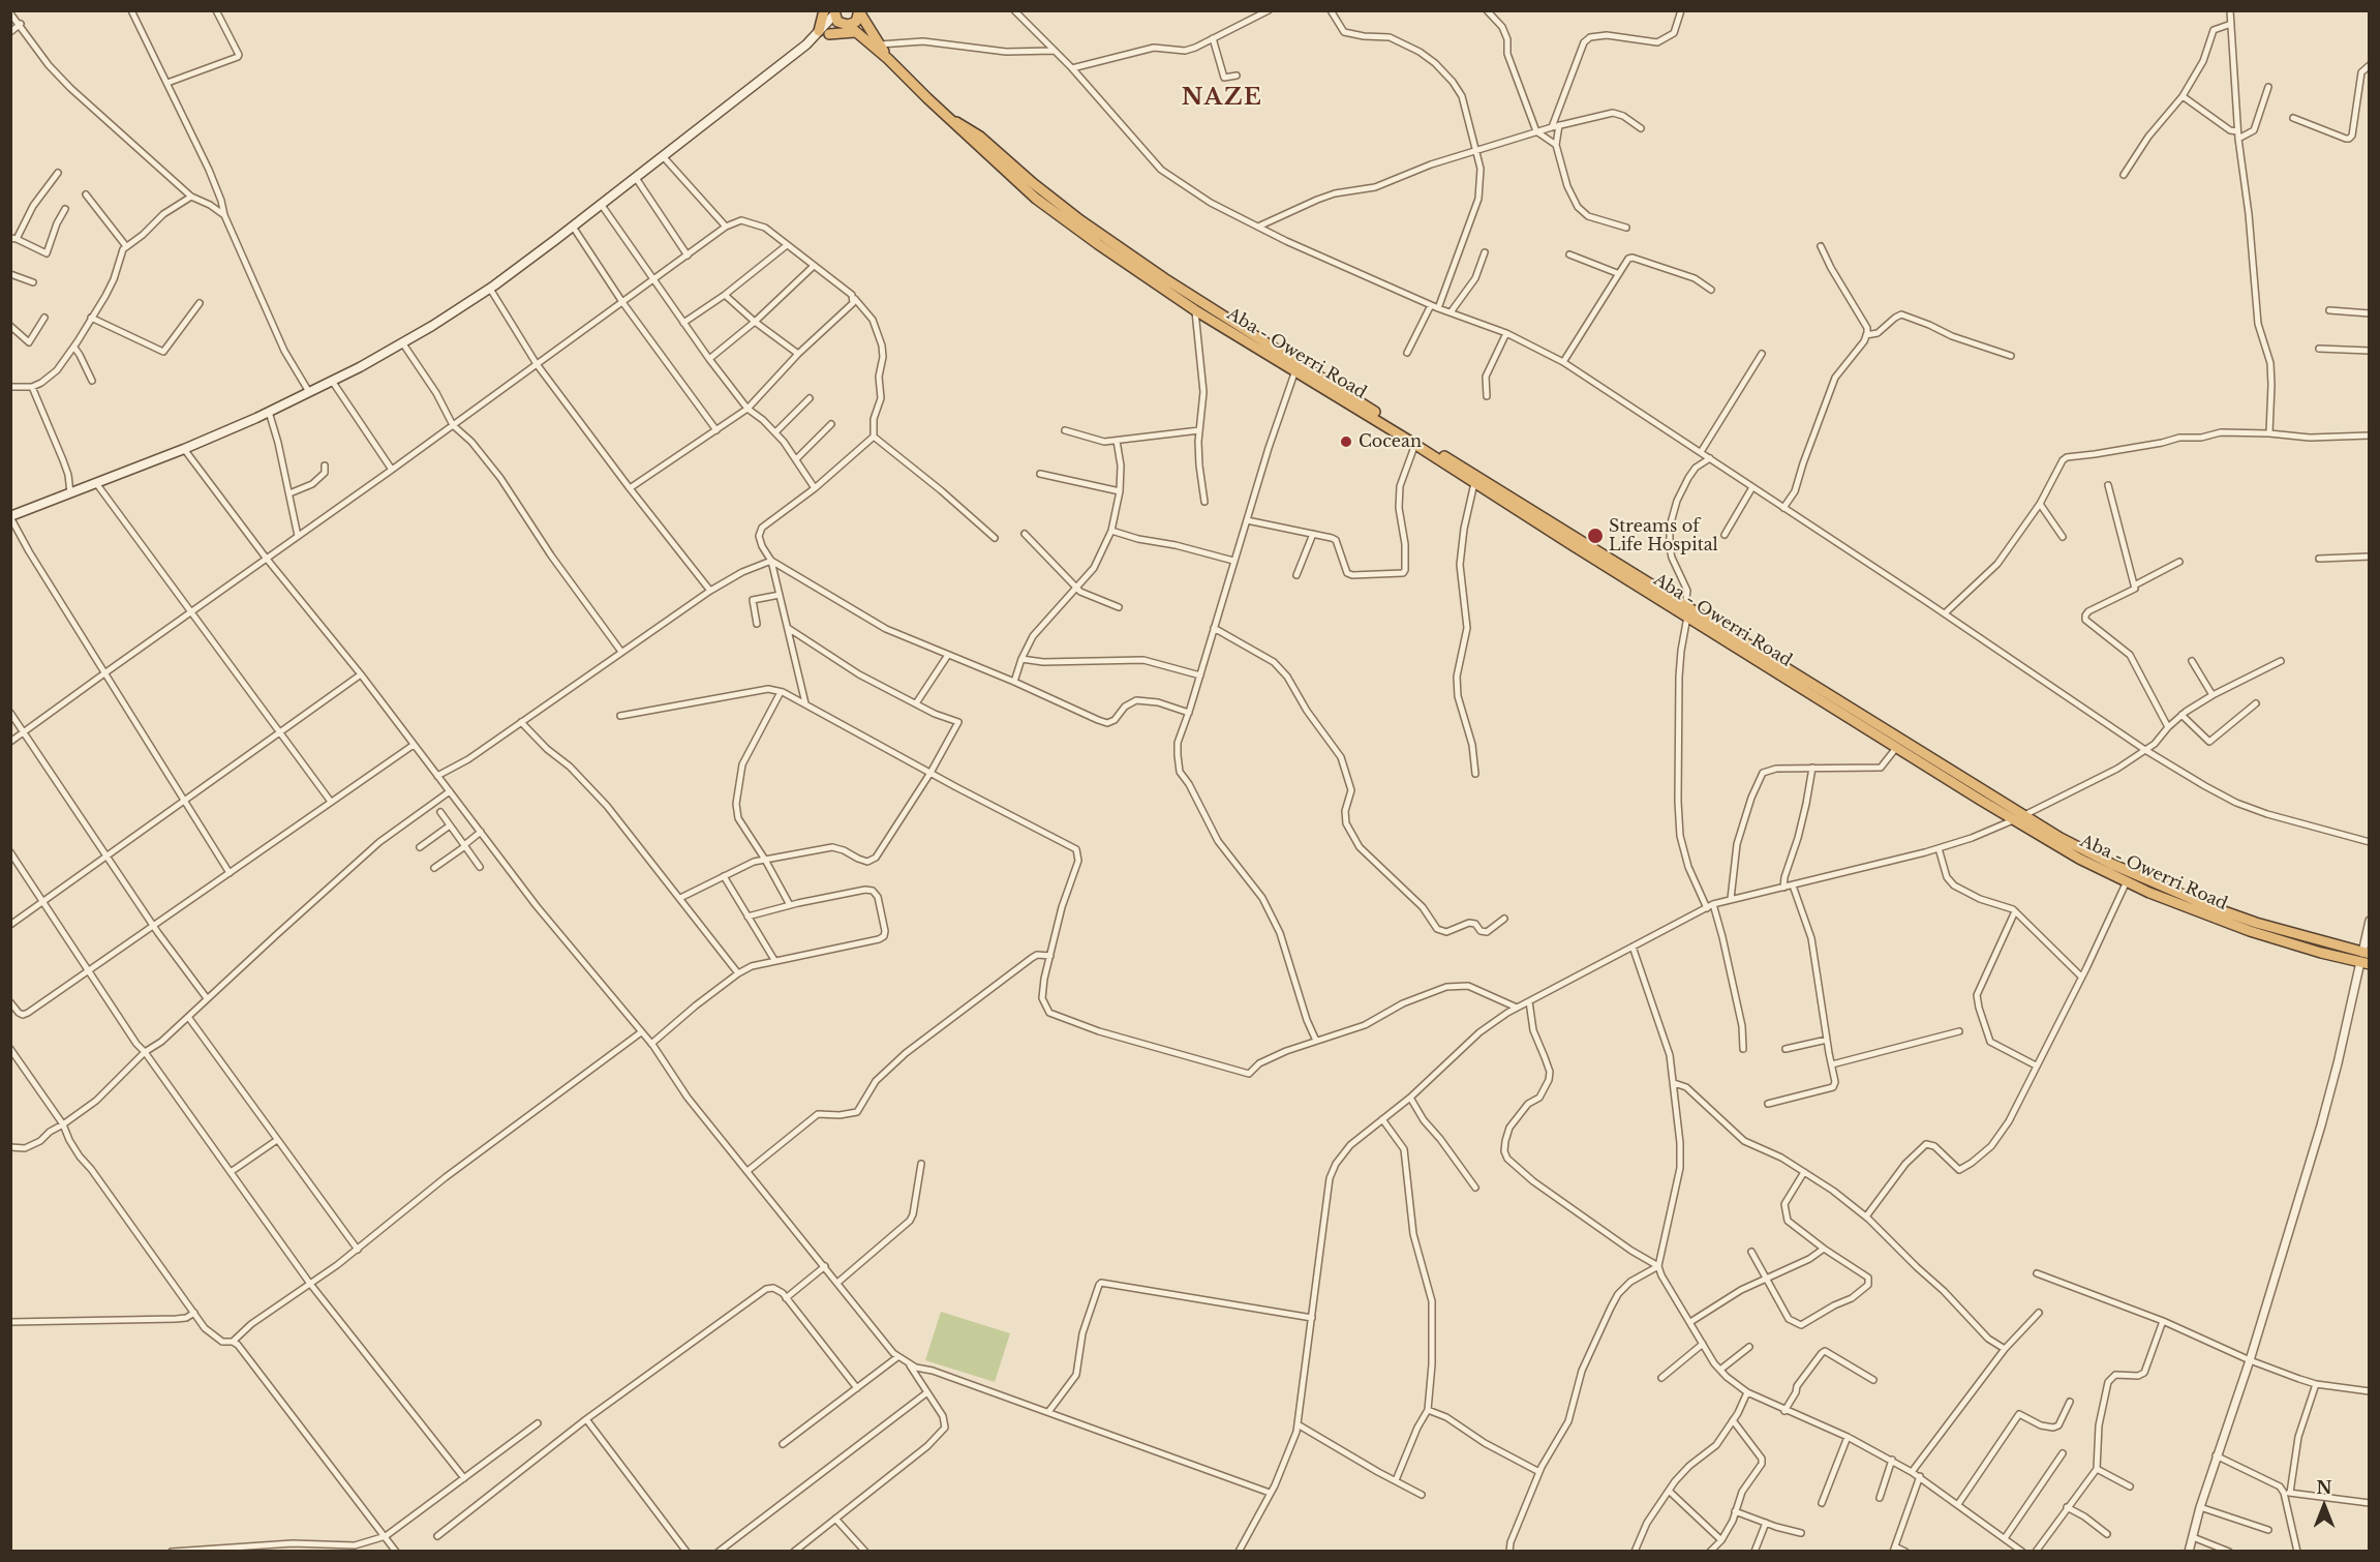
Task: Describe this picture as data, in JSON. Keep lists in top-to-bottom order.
{
  "streets": {
    "highway": ["Aba - Owerri Road"]
  },
  "districts": ["NAZE"],
  "places": ["Cocean", "Streams of Life Hospital"],
  "north": "top"
}
